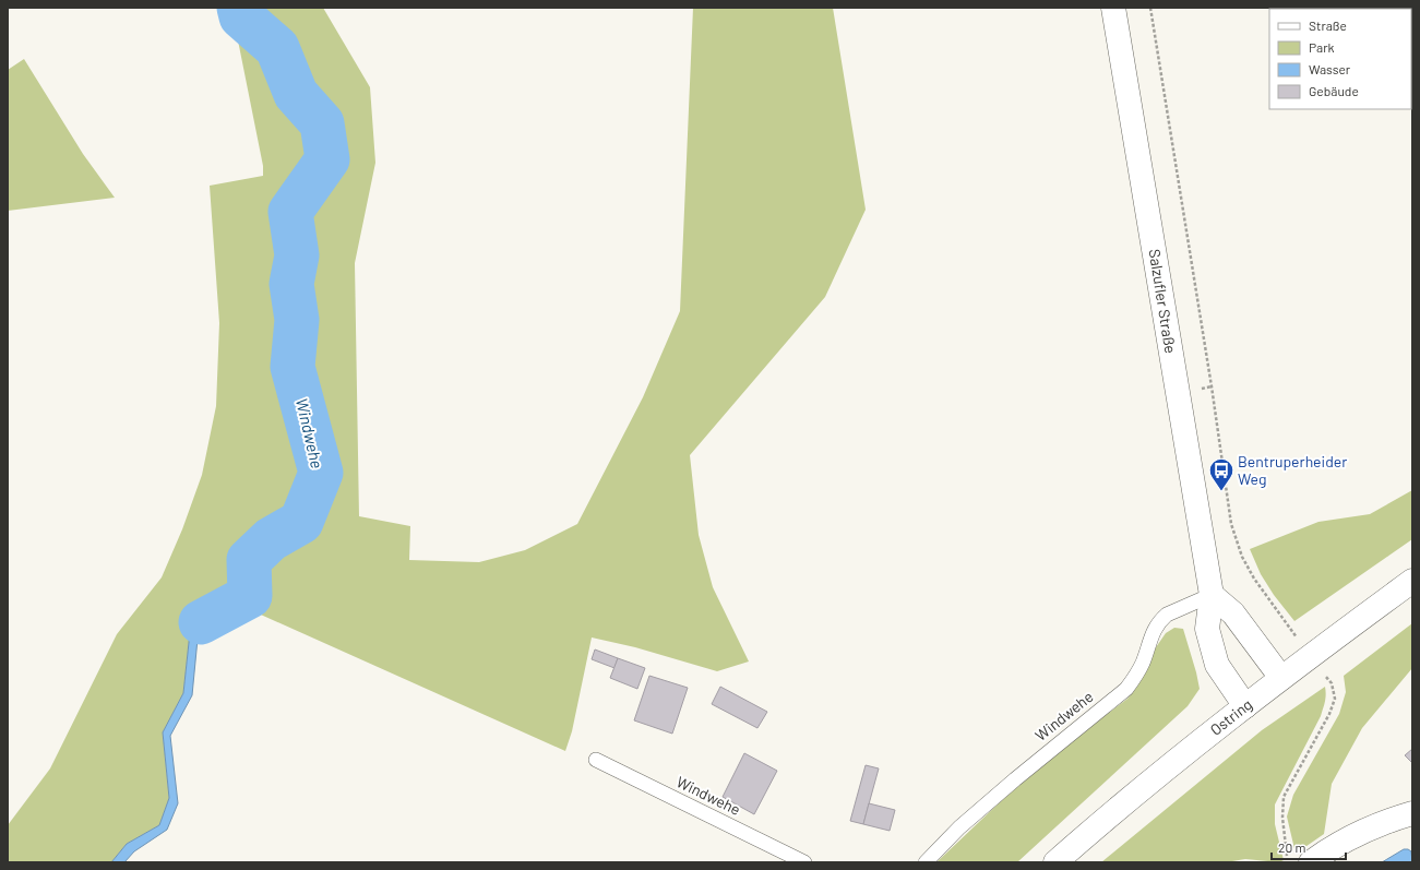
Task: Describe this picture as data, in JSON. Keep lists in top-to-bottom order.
{
  "streets": {
    "main road": ["Salzufler Straße", "Ostring"],
    "lane": ["Windwehe"]
  },
  "crossings": [
    ["Salzufler Straße", "Windwehe"],
    ["Salzufler Straße", "Ostring"]
  ],
  "water": ["Windwehe"],
  "places": {
    "bus stop": ["Bentruperheider Weg"]
  },
  "legend": [
    "Straße",
    "Park",
    "Wasser",
    "Gebäude"
  ],
  "scale_bar": "20 m"
}
